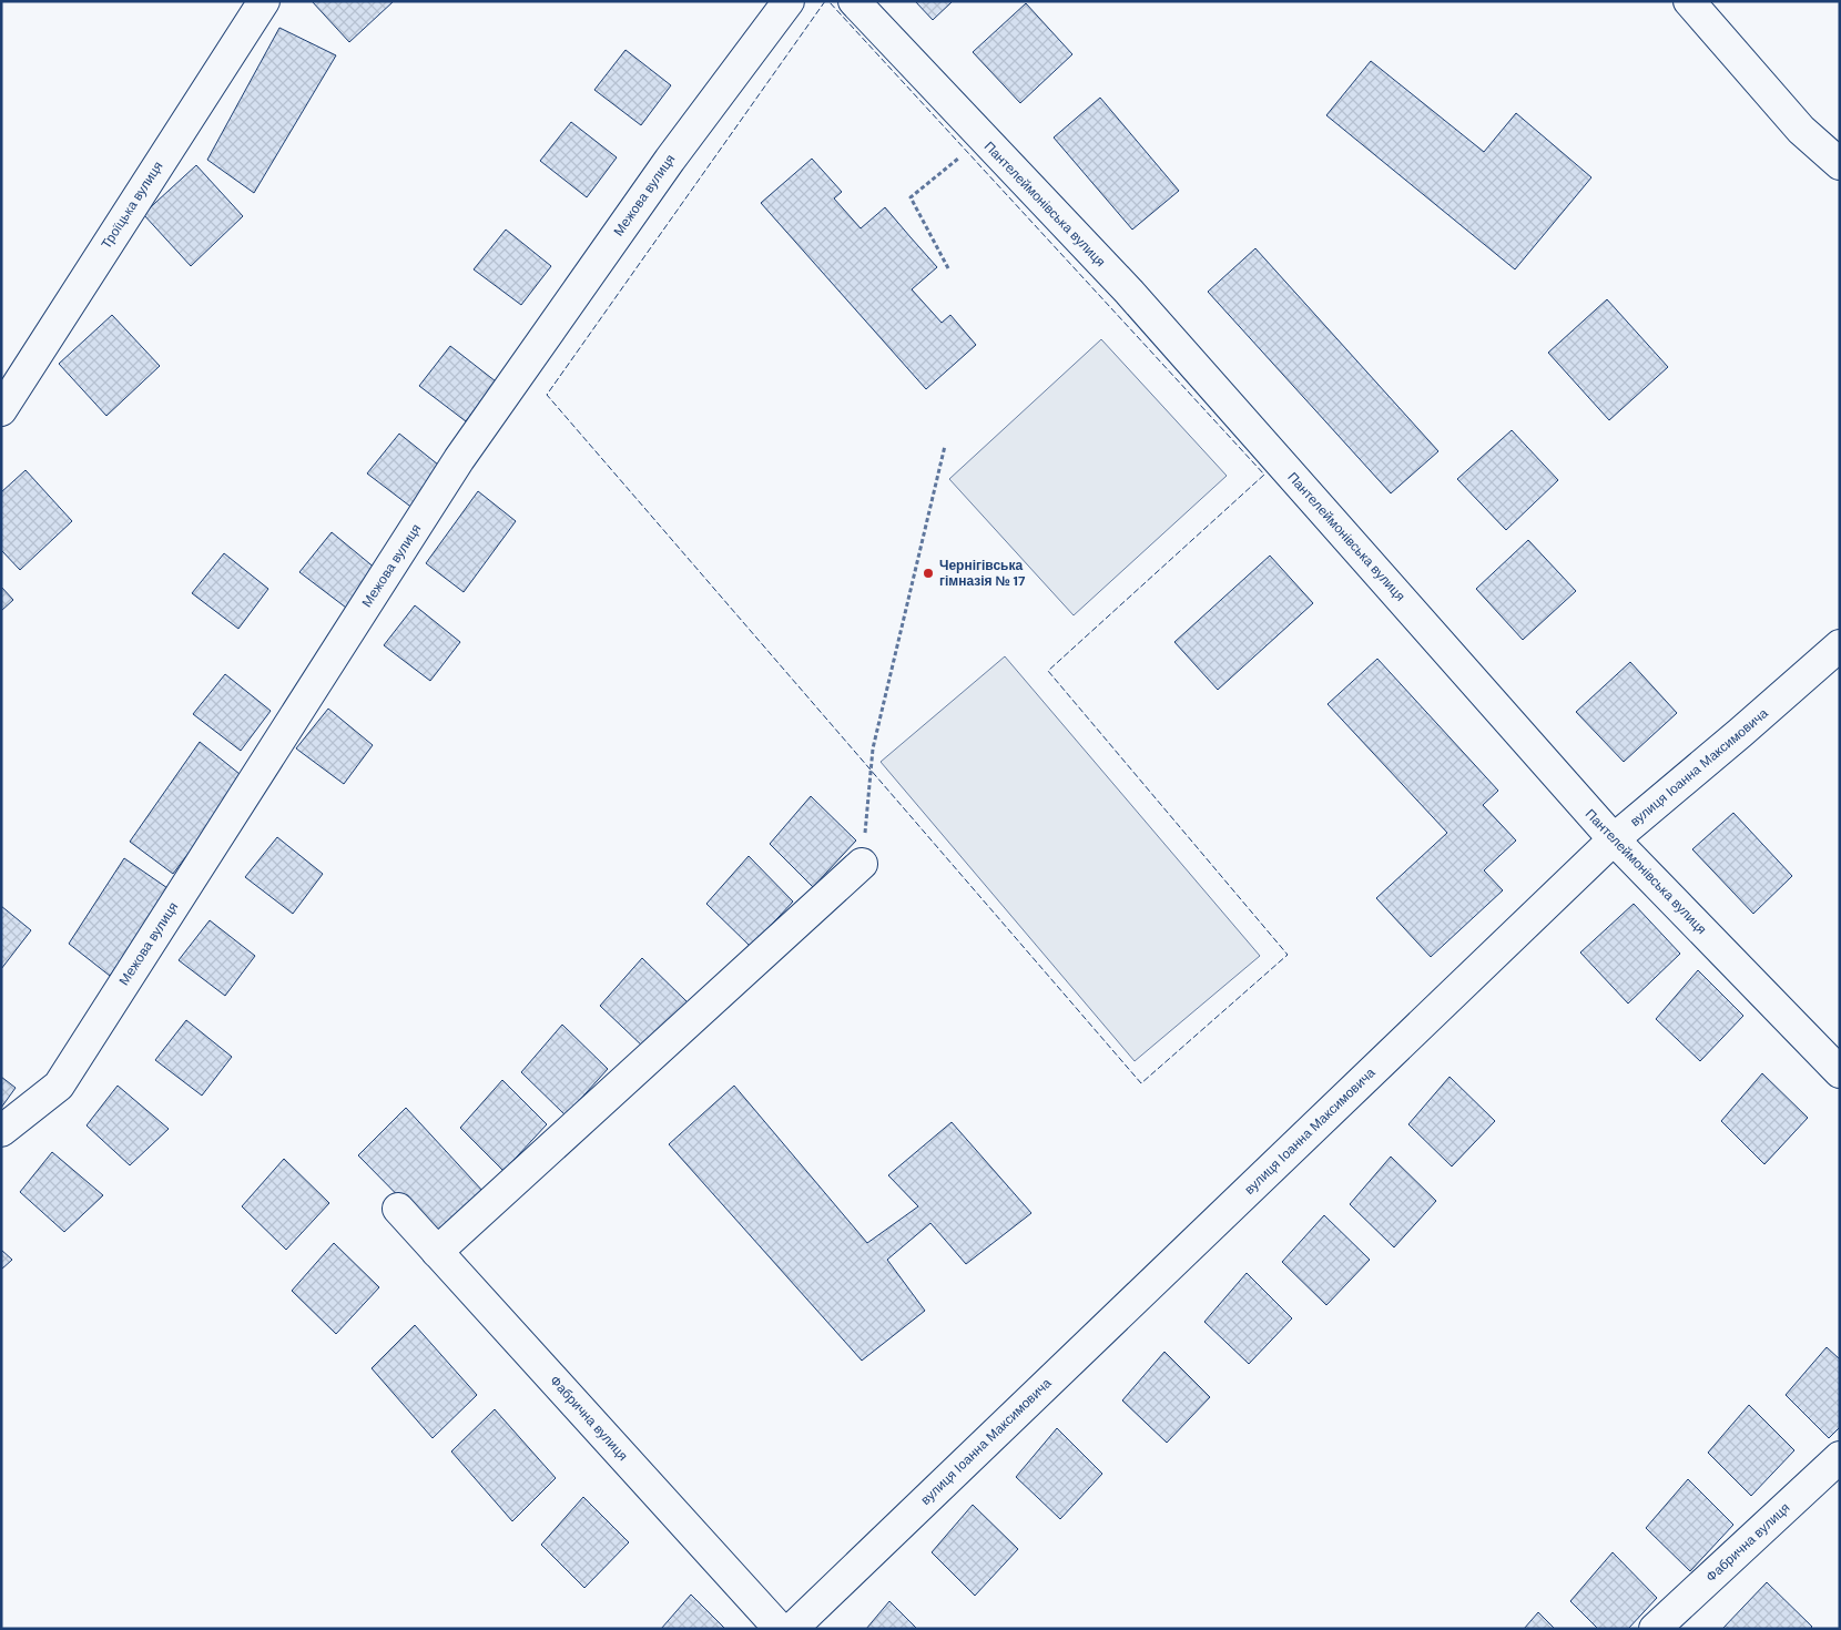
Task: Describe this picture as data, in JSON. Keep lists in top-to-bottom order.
{
  "streets": {
    "street": [
      "Межова вулиця",
      "Пантелеймонівська вулиця",
      "Троїцька вулиця",
      "вулиця Іоанна Максимовича",
      "Фабрична вулиця"
    ]
  },
  "crossings": [
    ["Пантелеймонівська вулиця", "вулиця Іоанна Максимовича"]
  ],
  "places": ["Чернігівська гімназія № 17"]
}
